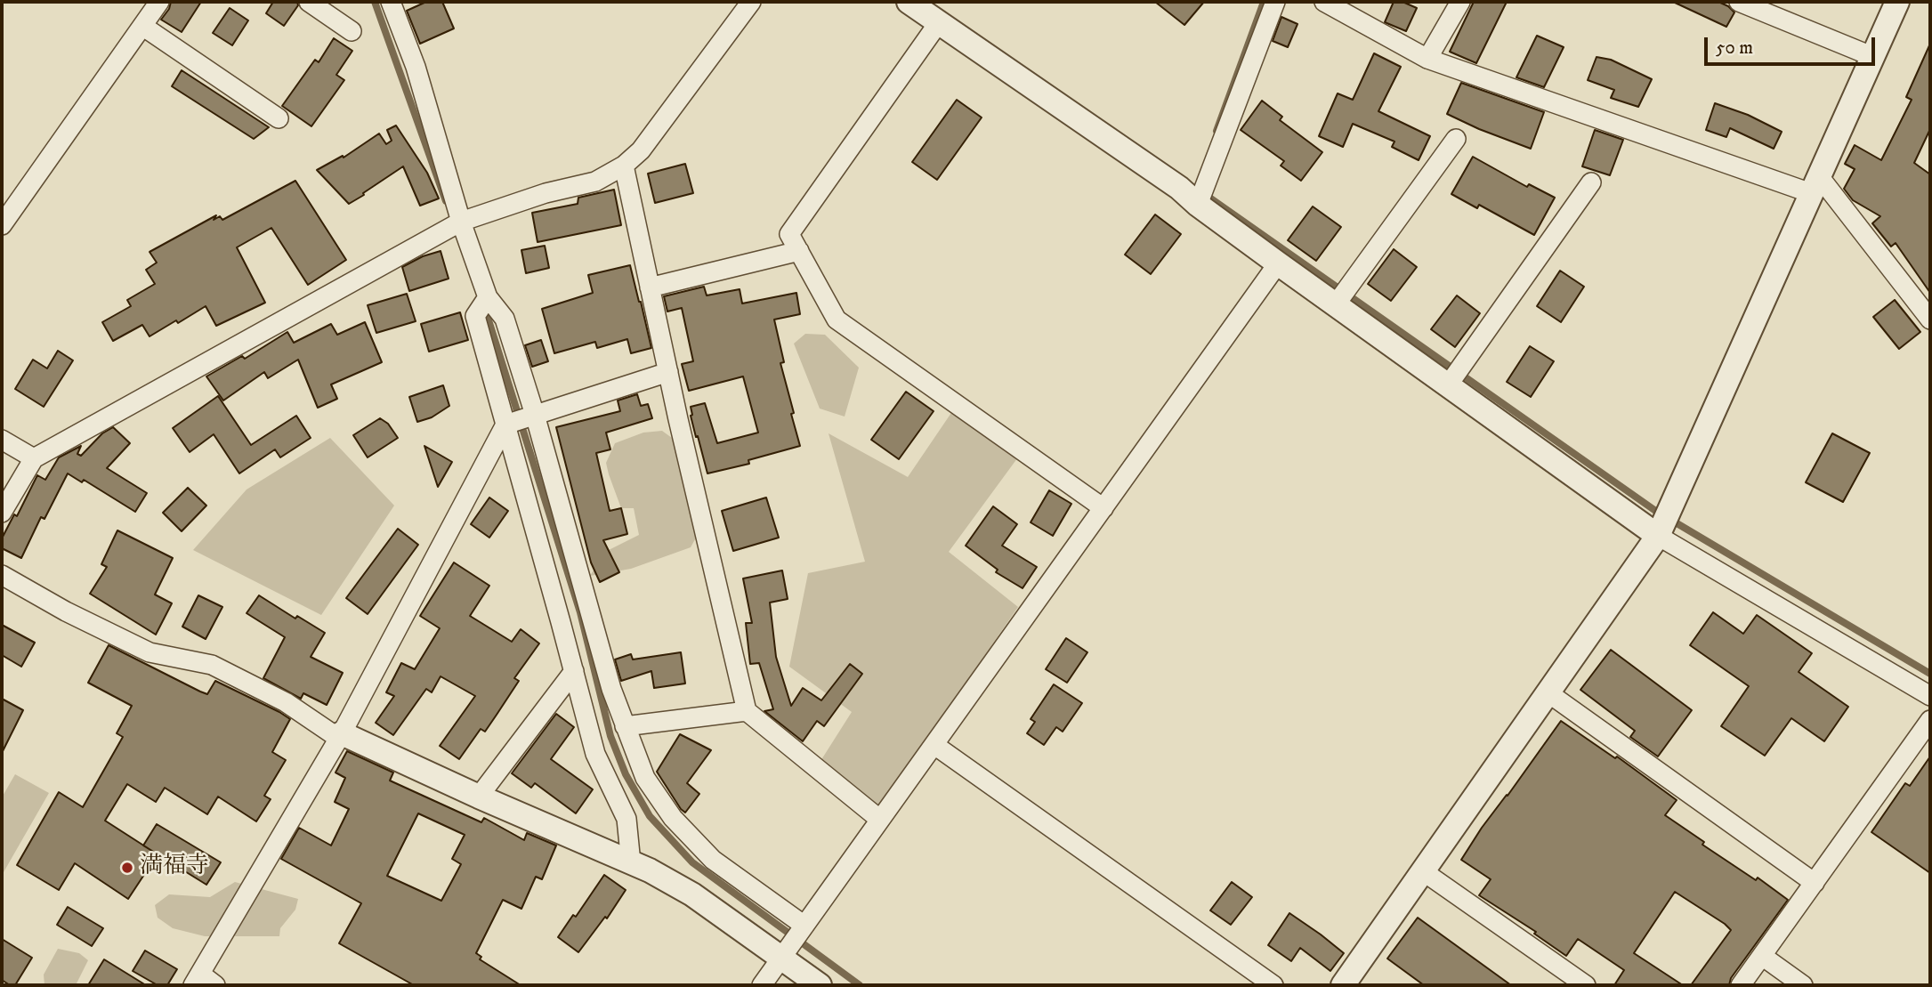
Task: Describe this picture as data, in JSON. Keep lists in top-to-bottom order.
{
  "places": ["満福寺"],
  "scale_bar": "50 m"
}
